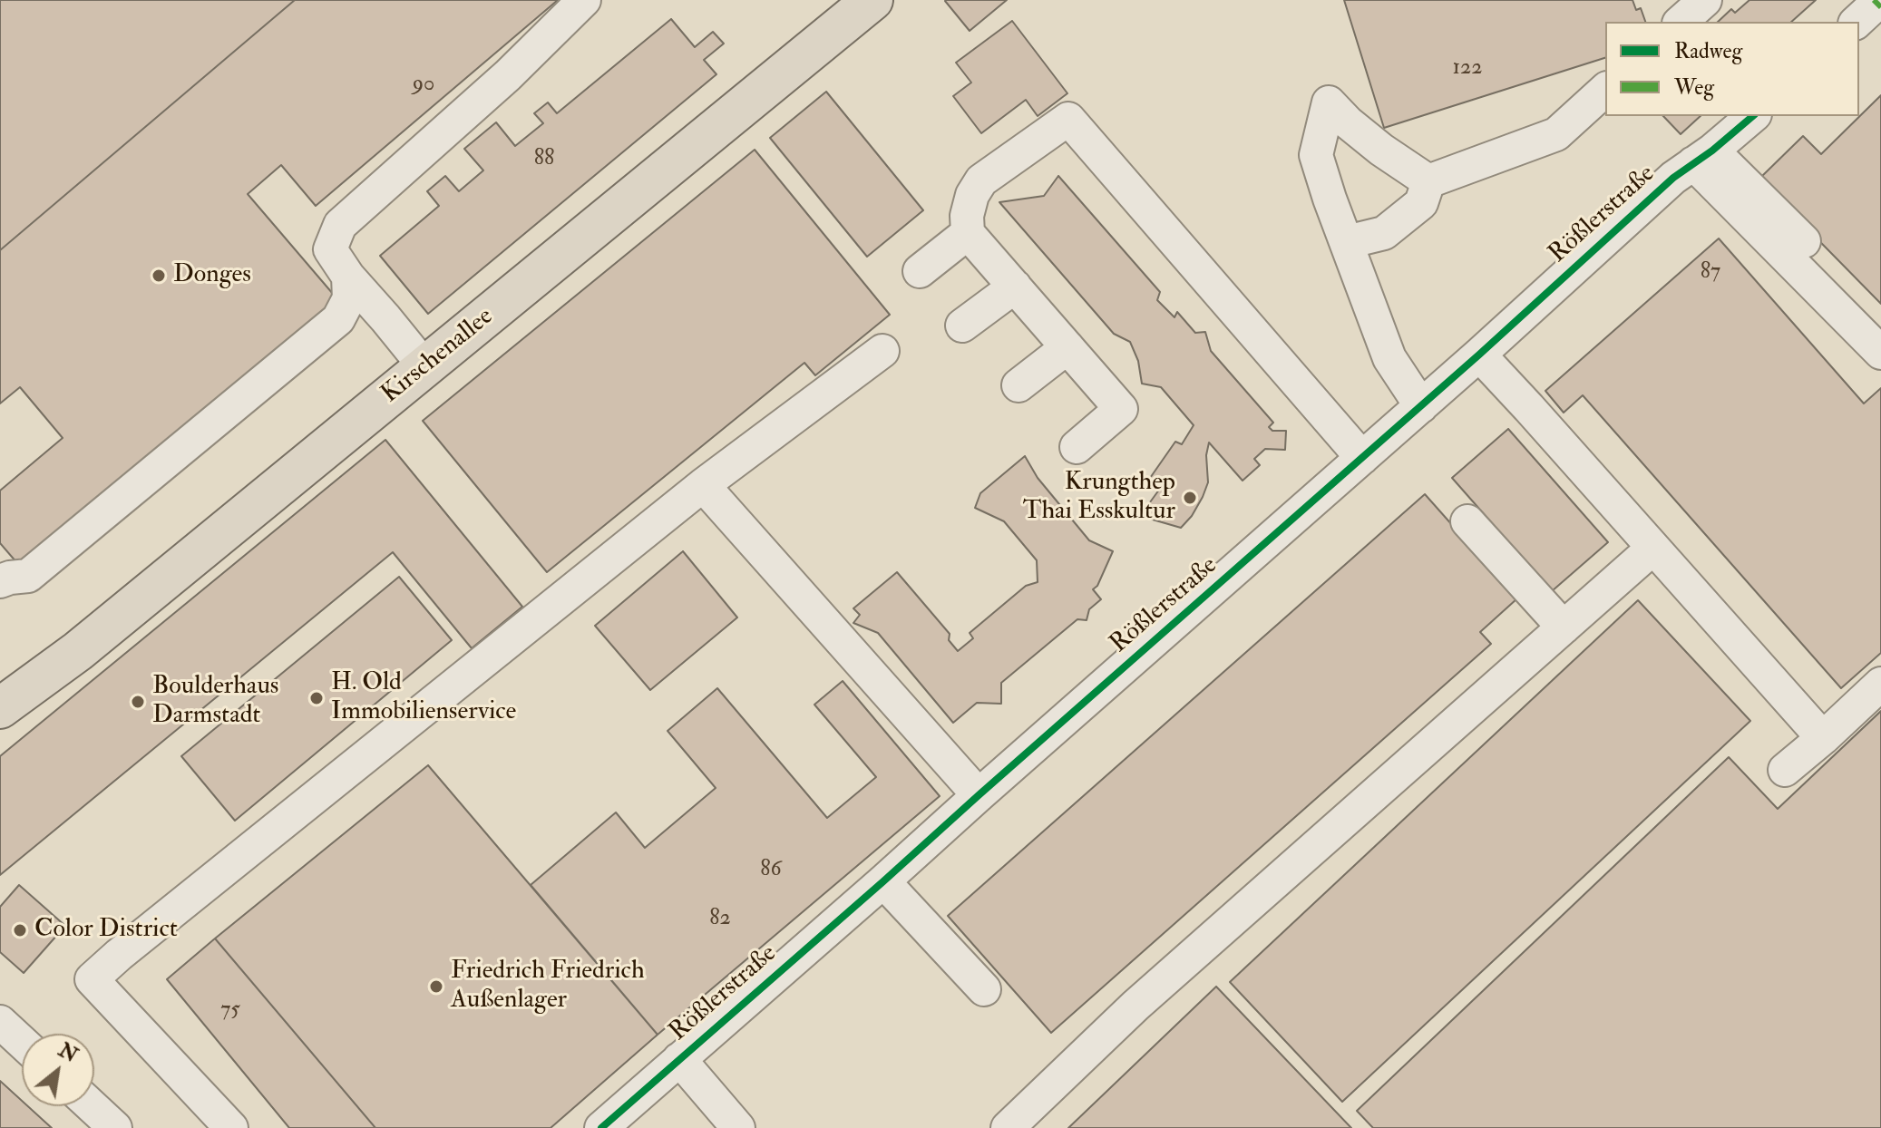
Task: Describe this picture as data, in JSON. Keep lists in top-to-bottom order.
{
  "streets": {
    "main road": ["Kirschenallee"],
    "street": ["Rößlerstraße"]
  },
  "places": [
    "Donges",
    "Krungthep Thai Esskultur",
    "H. Old Immobilienservice",
    "Boulderhaus Darmstadt",
    "Color District",
    "Friedrich Friedrich Außenlager"
  ],
  "house_numbers": [
    "122",
    "90",
    "88",
    "87",
    "86",
    "82",
    "75"
  ],
  "legend": ["Radweg", "Weg"],
  "north": "top right"
}
